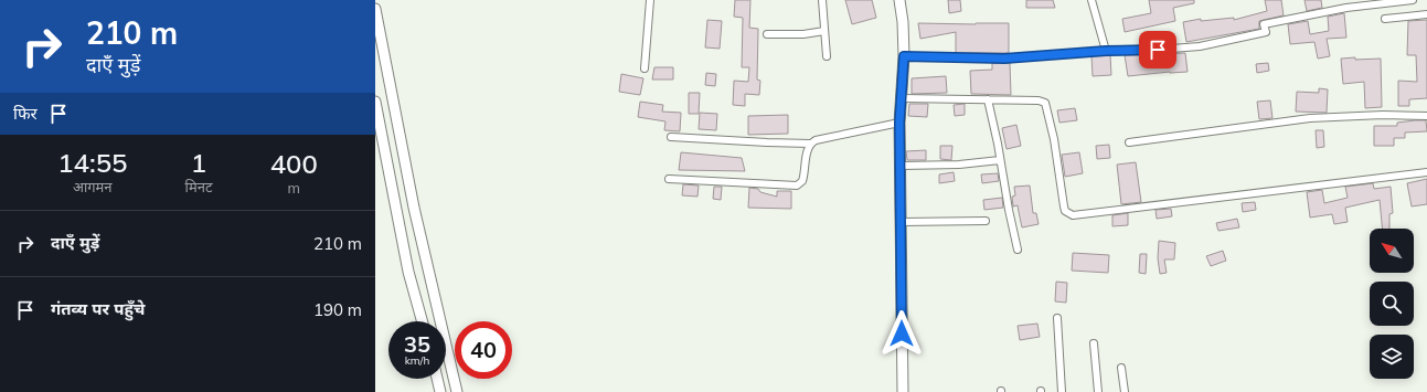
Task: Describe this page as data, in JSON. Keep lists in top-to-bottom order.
{
  "north": "top left",
  "page": {
    "turn": ["210 m", "दाएँ मुड़ें"],
    "then": "फिर",
    "eta": [
      "14:55",
      "आगमन",
      "1",
      "मिनट",
      "400",
      "m"
    ],
    "list": [
      {
        "name": "दाएँ मुड़ें",
        "value": "210 m"
      },
      {
        "name": "गंतव्य पर पहुँचे",
        "value": "190 m"
      }
    ],
    "speed": "35 km/h",
    "limit": "40"
  }
}
